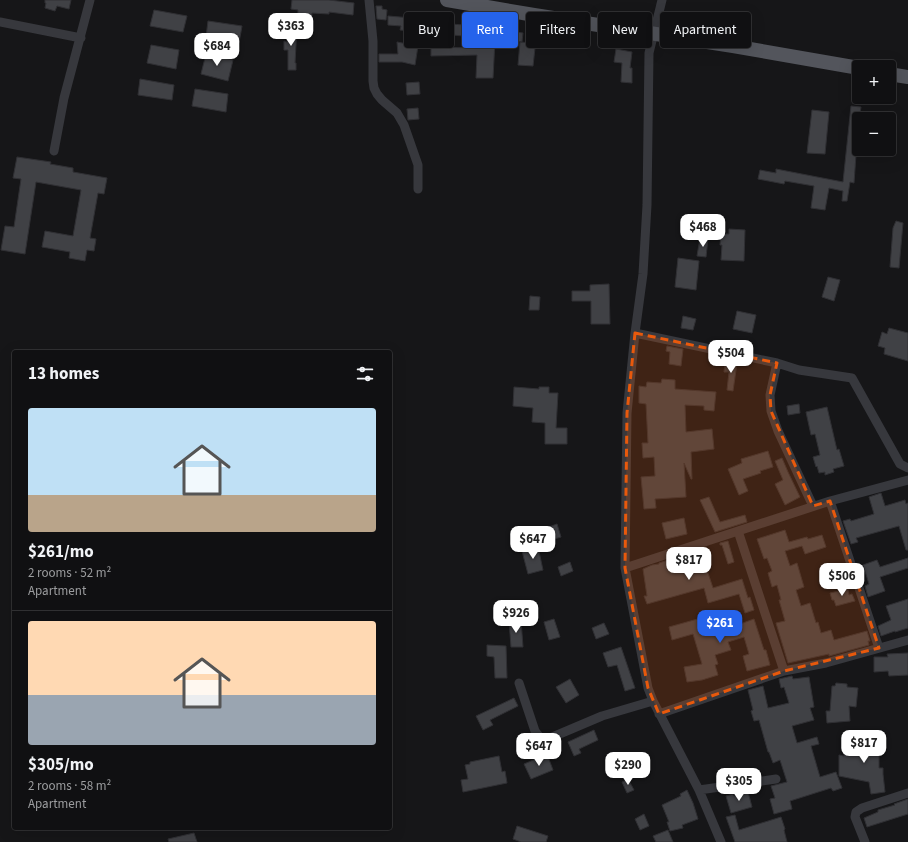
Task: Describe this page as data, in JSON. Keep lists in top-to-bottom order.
{
  "page": {
    "chip": [
      "Buy",
      "Rent",
      "Filters",
      "New",
      "Apartment"
    ],
    "price": [
      "$363",
      "$684",
      "$468",
      "$504",
      "$647",
      "$817",
      "$506",
      "$926",
      "$261",
      "$817",
      "$647",
      "$290",
      "$305"
    ],
    "map_buttons": ["+", "−"],
    "heading": "13 homes",
    "list": [
      {
        "name": "$261/mo",
        "note": "2 rooms · 52 m² · Apartment"
      },
      {
        "name": "$305/mo",
        "note": "2 rooms · 58 m² · Apartment"
      }
    ]
  }
}
